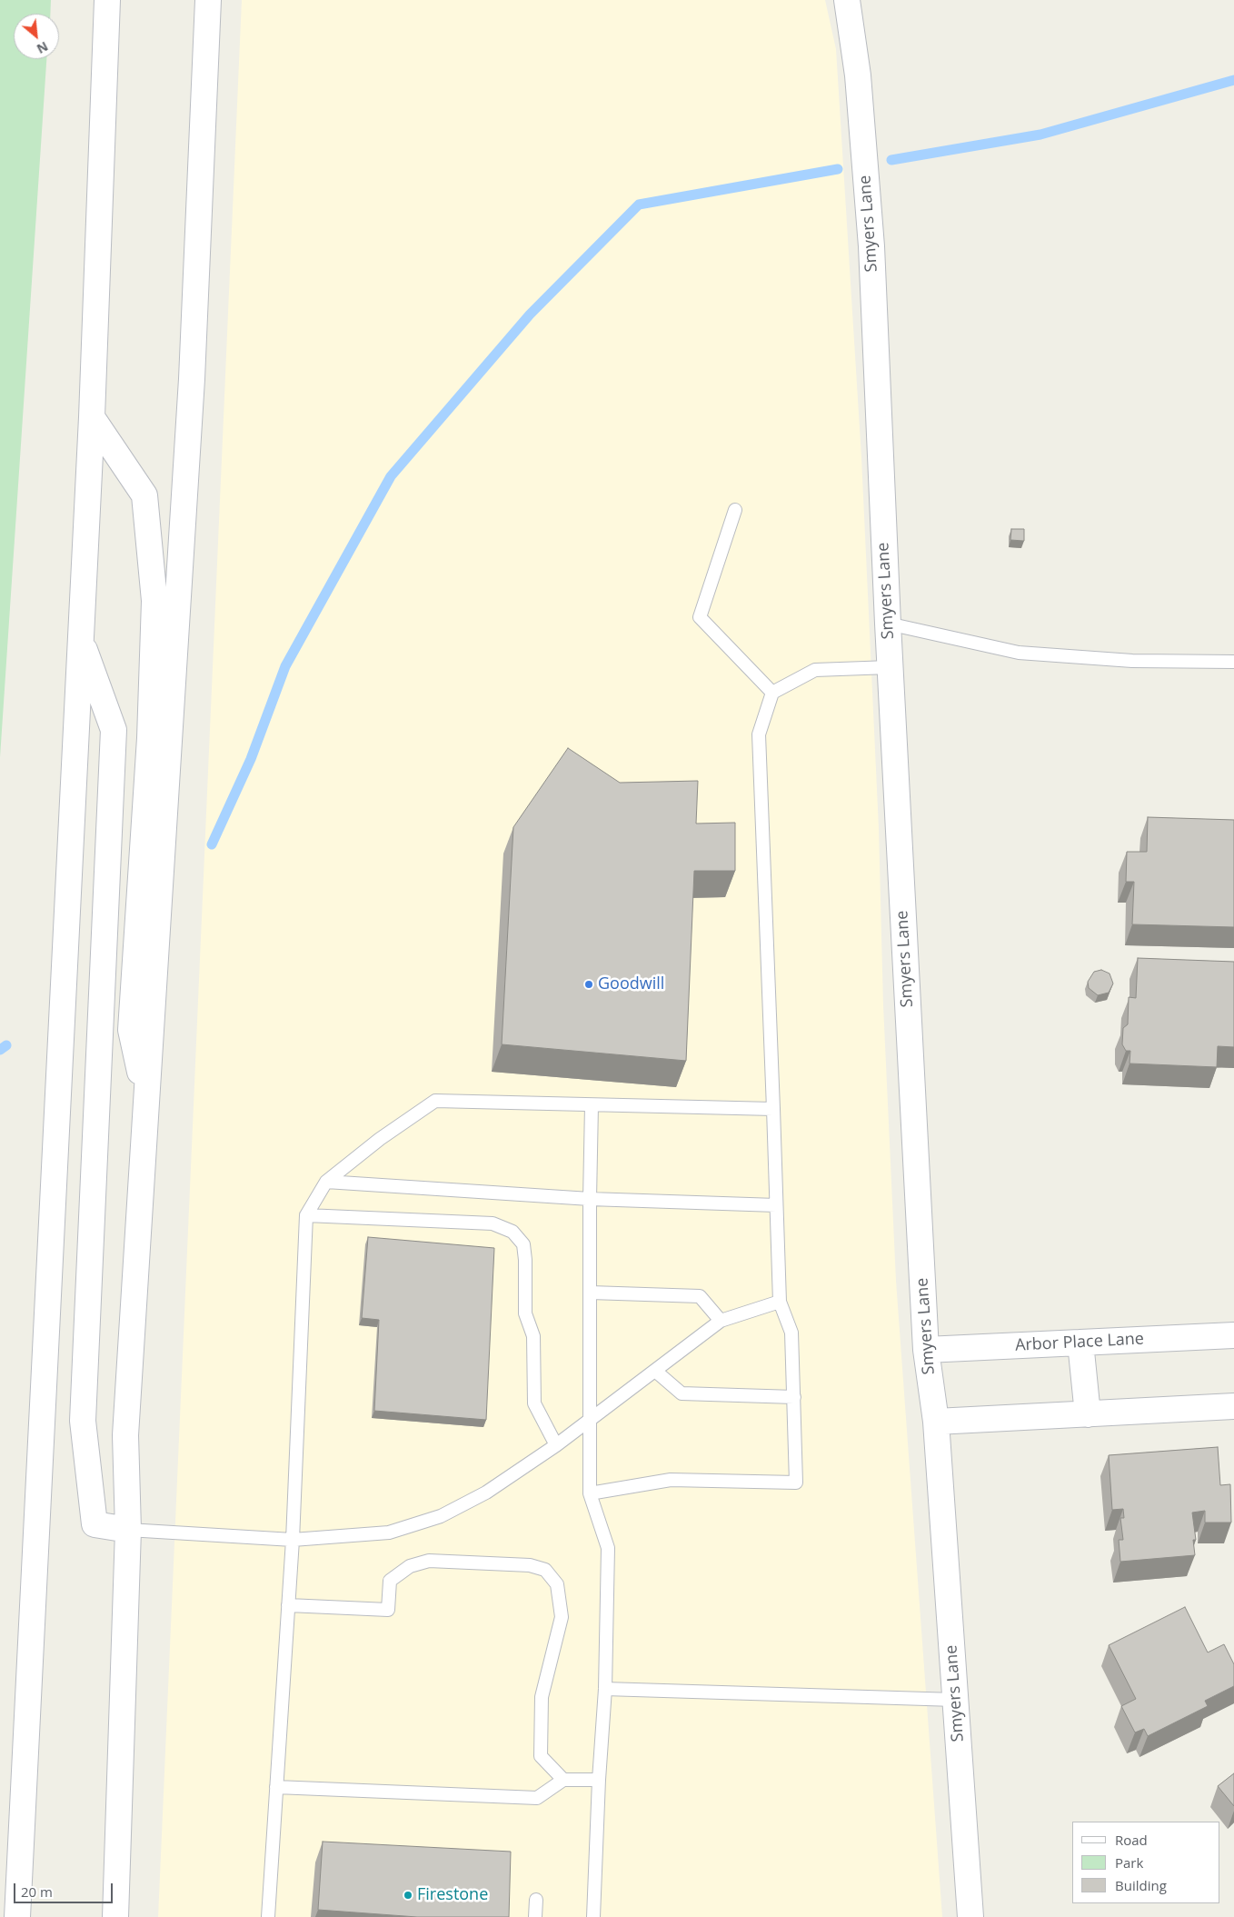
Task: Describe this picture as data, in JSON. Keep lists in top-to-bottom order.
{
  "streets": {
    "main road": ["Smyers Lane", "Arbor Place Lane"]
  },
  "crossings": [
    ["Smyers Lane", "Arbor Place Lane"]
  ],
  "places": ["Goodwill", "Firestone"],
  "legend": ["Road", "Park", "Building"],
  "scale_bar": "20 m",
  "north": "bottom right"
}
